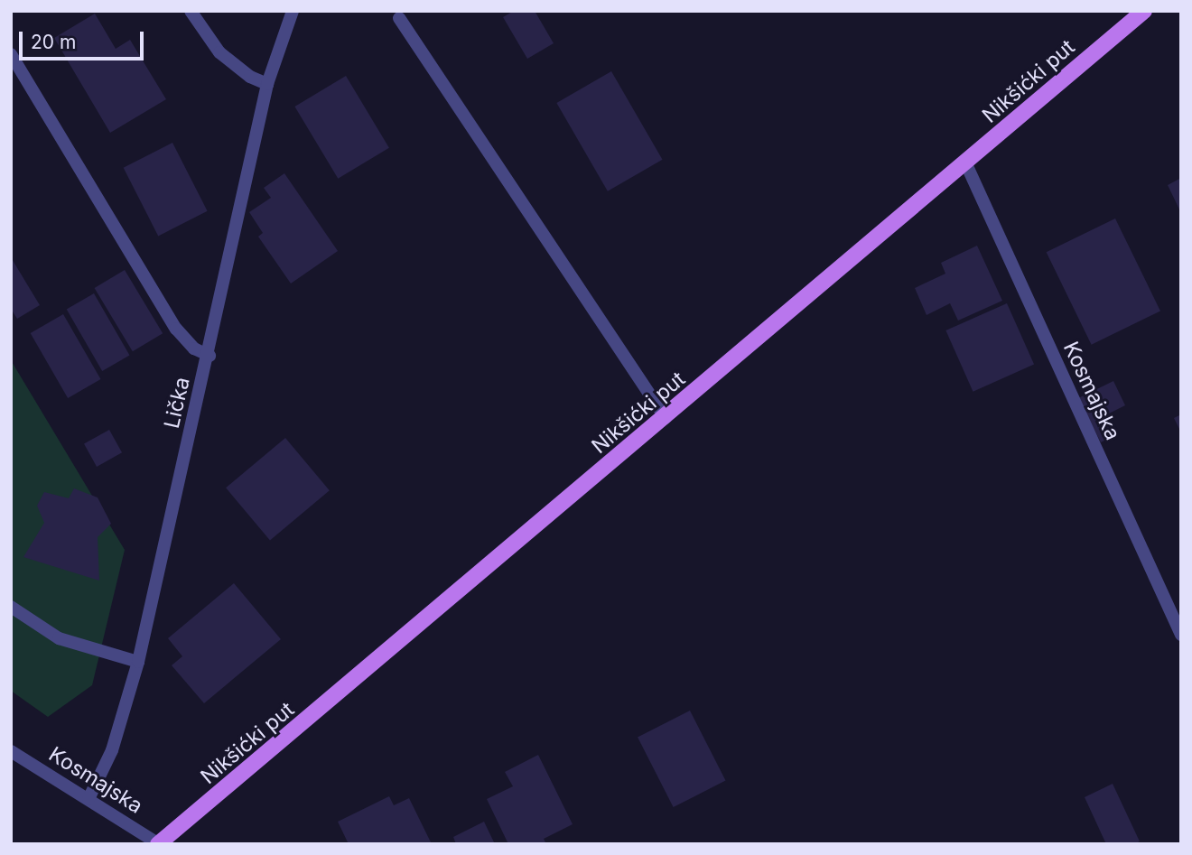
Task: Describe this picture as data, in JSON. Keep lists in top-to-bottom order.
{
  "streets": {
    "main road": ["Nikšićki put"],
    "street": ["Kosmajska", "Lička"]
  },
  "crossings": [
    ["Nikšićki put", "Kosmajska"],
    ["Kosmajska", "Lička"]
  ],
  "scale_bar": "20 m"
}
